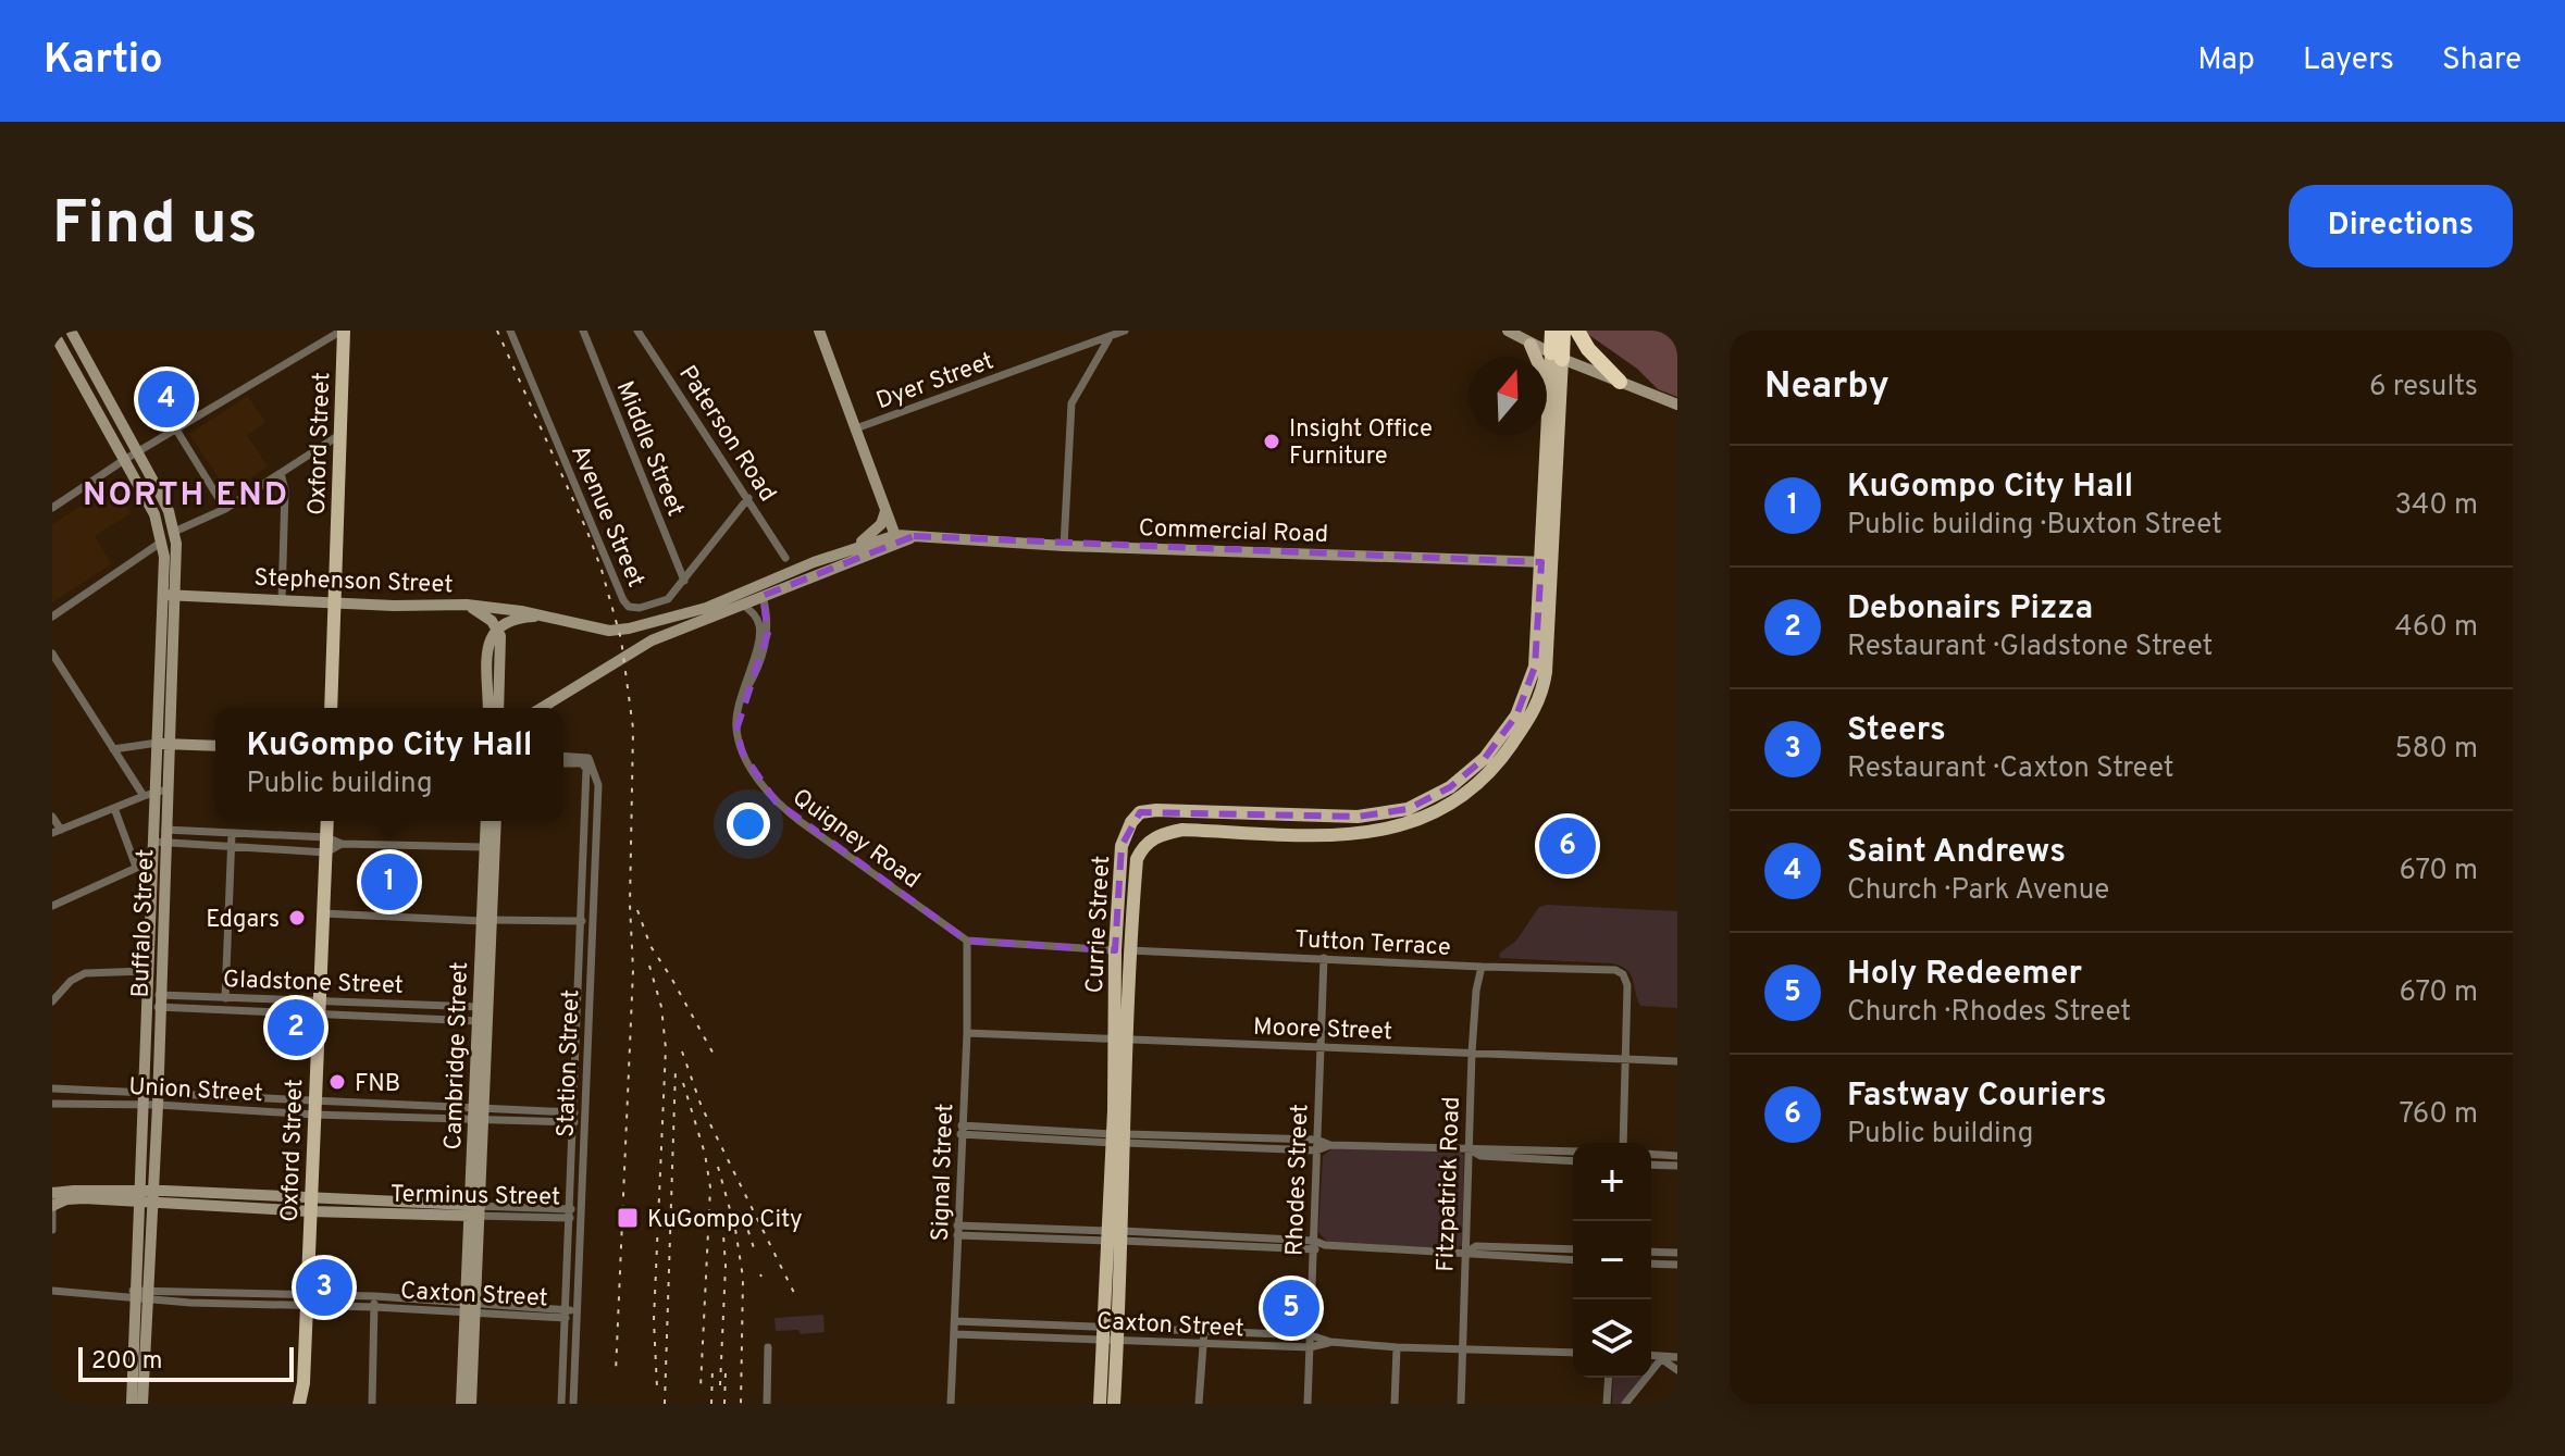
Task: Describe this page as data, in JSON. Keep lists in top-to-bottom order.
{
  "streets": {
    "main road": ["Oxford Street", "Currie Street"],
    "street": [
      "Dyer Street",
      "Paterson Road",
      "Middle Street",
      "Avenue Street",
      "Commercial Road",
      "Stephenson Street",
      "Quigney Road",
      "Buffalo Street",
      "Tutton Terrace",
      "Gladstone Street",
      "Moore Street",
      "Cambridge Street",
      "Station Street",
      "Union Street",
      "Signal Street",
      "Rhodes Street",
      "Fitzpatrick Road",
      "Terminus Street",
      "Caxton Street"
    ]
  },
  "crossings": [
    ["Paterson Road", "Avenue Street"],
    ["Oxford Street", "Stephenson Street"],
    ["Oxford Street", "Gladstone Street"],
    ["Oxford Street", "Union Street"],
    ["Oxford Street", "Terminus Street"],
    ["Oxford Street", "Caxton Street"],
    ["Middle Street", "Avenue Street"],
    ["Commercial Road", "Stephenson Street"],
    ["Commercial Road", "Quigney Road"],
    ["Commercial Road", "Currie Street"],
    ["Stephenson Street", "Buffalo Street"],
    ["Quigney Road", "Tutton Terrace"],
    ["Quigney Road", "Signal Street"],
    ["Buffalo Street", "Gladstone Street"],
    ["Buffalo Street", "Union Street"],
    ["Buffalo Street", "Terminus Street"],
    ["Buffalo Street", "Caxton Street"],
    ["Currie Street", "Tutton Terrace"],
    ["Currie Street", "Moore Street"],
    ["Currie Street", "Caxton Street"],
    ["Tutton Terrace", "Moore Street"],
    ["Tutton Terrace", "Signal Street"],
    ["Tutton Terrace", "Rhodes Street"],
    ["Tutton Terrace", "Fitzpatrick Road"],
    ["Gladstone Street", "Cambridge Street"],
    ["Moore Street", "Signal Street"],
    ["Moore Street", "Rhodes Street"],
    ["Moore Street", "Fitzpatrick Road"],
    ["Cambridge Street", "Union Street"],
    ["Cambridge Street", "Terminus Street"],
    ["Cambridge Street", "Caxton Street"],
    ["Station Street", "Union Street"],
    ["Station Street", "Terminus Street"],
    ["Station Street", "Caxton Street"],
    ["Signal Street", "Caxton Street"],
    ["Rhodes Street", "Caxton Street"],
    ["Fitzpatrick Road", "Caxton Street"]
  ],
  "districts": ["NORTH END"],
  "places": {
    "other": ["Insight Office Furniture", "Edgars", "FNB"],
    "transit": ["KuGompo City"]
  },
  "scale_bar": "200 m",
  "north": "top",
  "page": {
    "header": "Kartio",
    "nav": ["Map", "Layers", "Share"],
    "buttons": "Directions",
    "title": "Find us",
    "heading": ["Nearby", "6 results"],
    "pins": [
      "4",
      "6",
      "1",
      "2",
      "3",
      "5"
    ],
    "list": [
      {
        "mark": "1",
        "name": "KuGompo City Hall",
        "note": "Public building · Buxton Street",
        "value": "340 m"
      },
      {
        "mark": "2",
        "name": "Debonairs Pizza",
        "note": "Restaurant · Gladstone Street",
        "value": "460 m"
      },
      {
        "mark": "3",
        "name": "Steers",
        "note": "Restaurant · Caxton Street",
        "value": "580 m"
      },
      {
        "mark": "4",
        "name": "Saint Andrews",
        "note": "Church · Park Avenue",
        "value": "670 m"
      },
      {
        "mark": "5",
        "name": "Holy Redeemer",
        "note": "Church · Rhodes Street",
        "value": "670 m"
      },
      {
        "mark": "6",
        "name": "Fastway Couriers",
        "note": "Public building",
        "value": "760 m"
      }
    ],
    "popup": ["KuGompo City Hall", "Public building"],
    "map_buttons": ["+", "−"],
    "scale": "200 m"
  }
}
